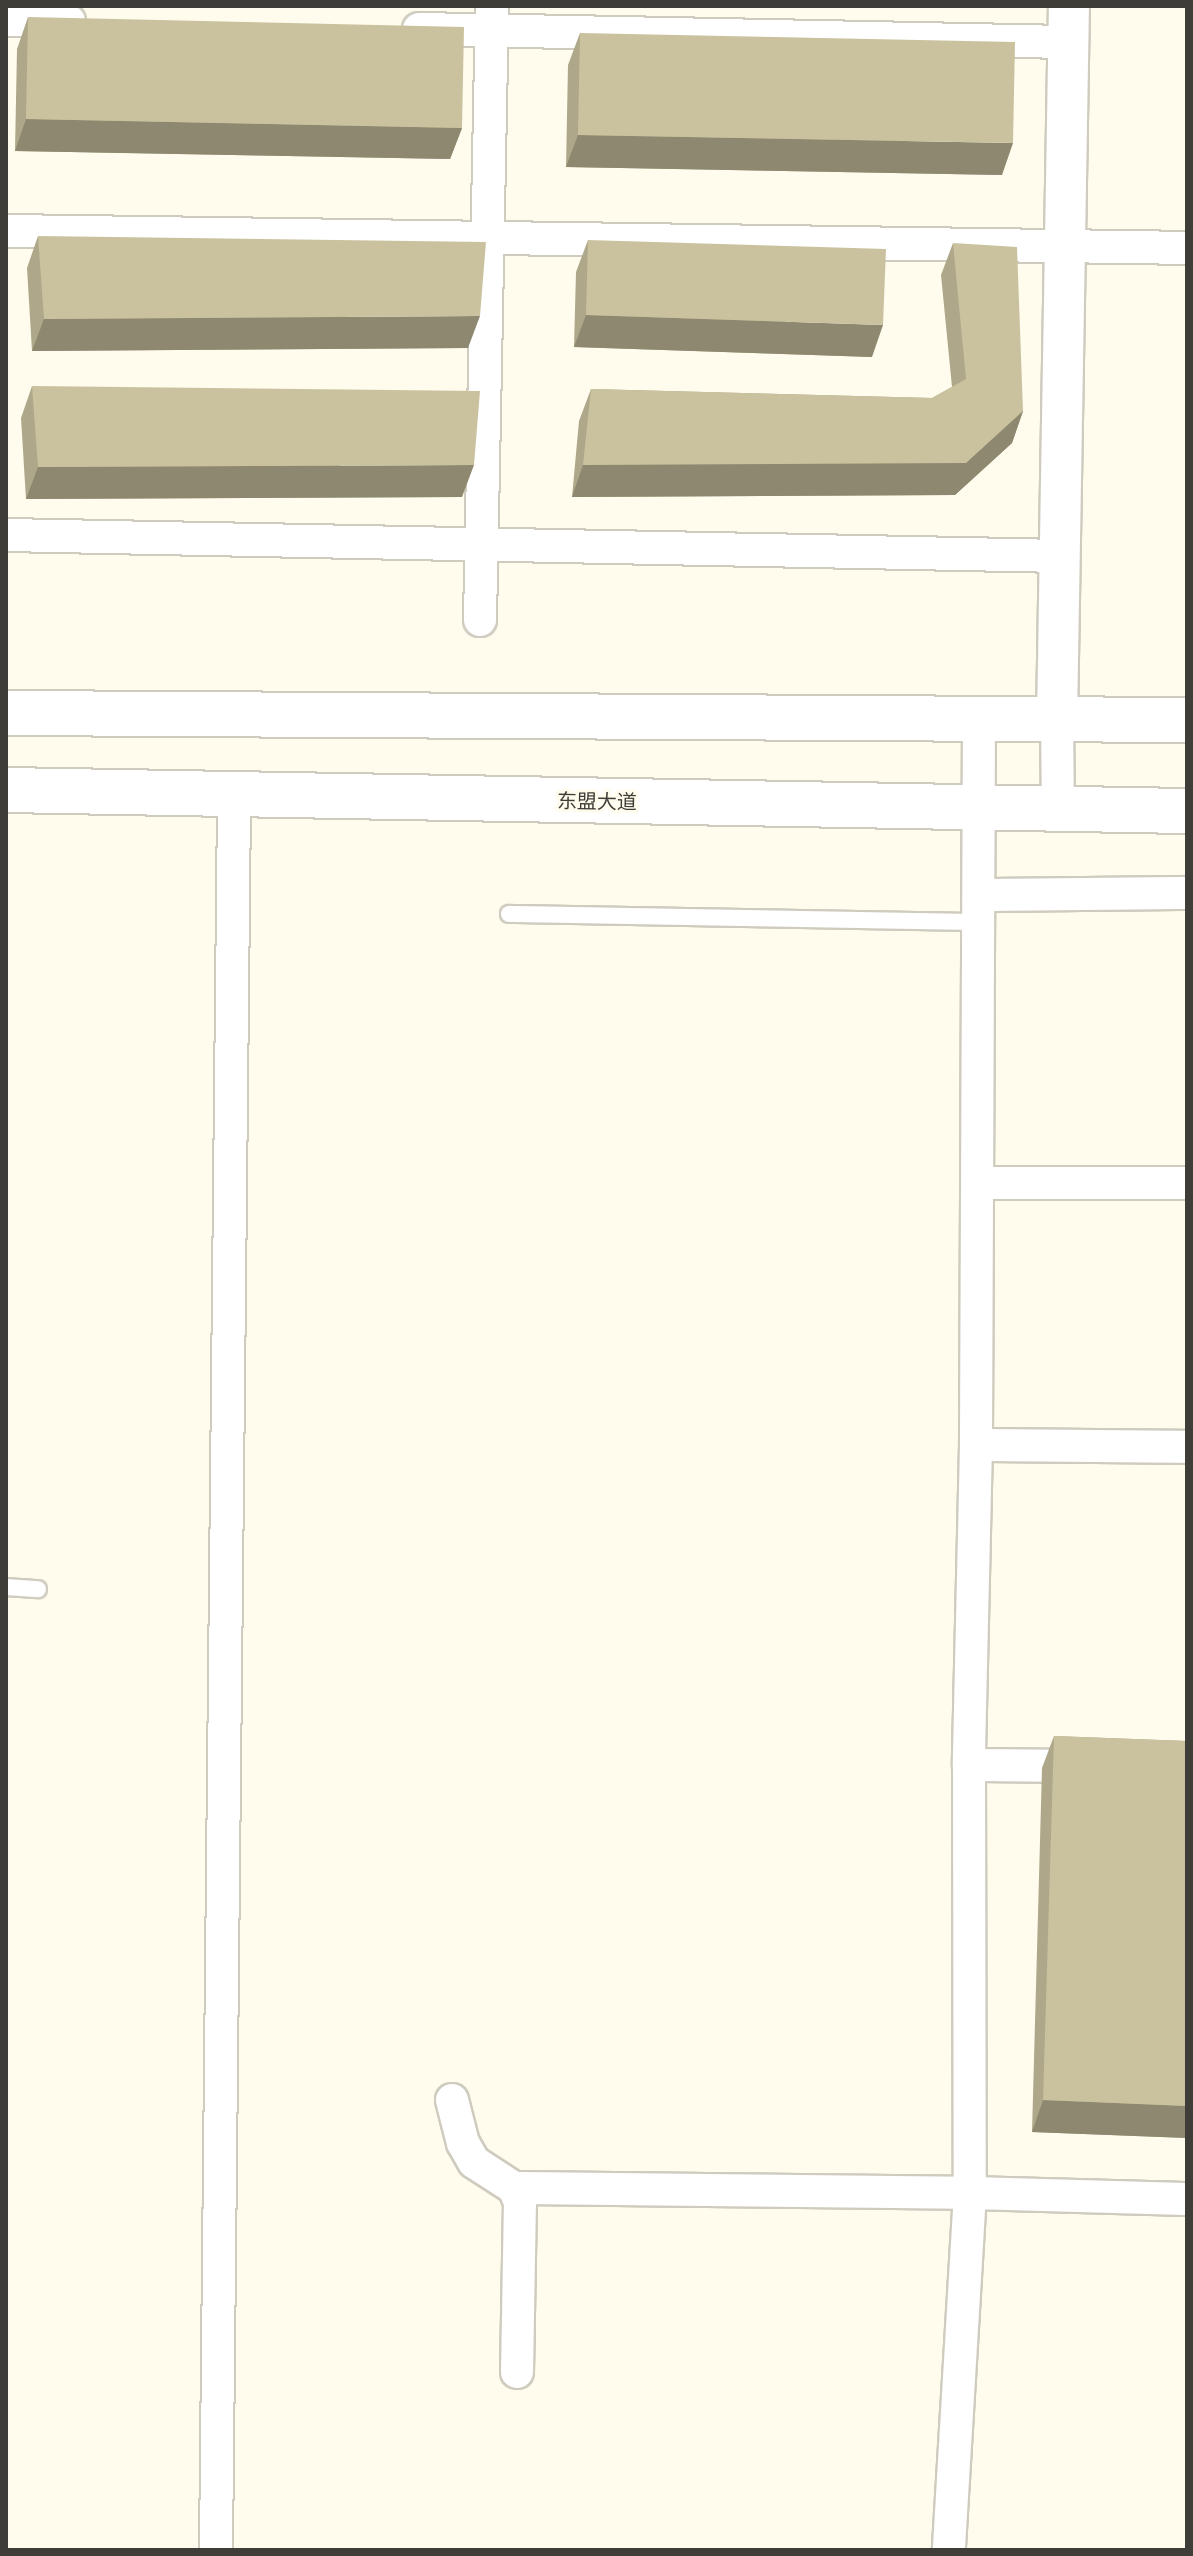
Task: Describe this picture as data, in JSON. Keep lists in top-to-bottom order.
{
  "streets": {
    "main road": ["东盟大道"]
  }
}
